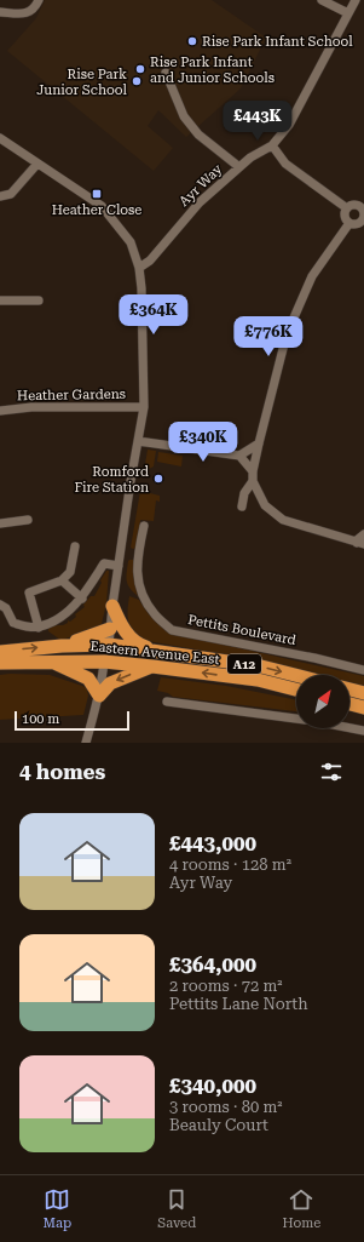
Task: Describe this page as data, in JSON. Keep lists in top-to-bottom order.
{
  "streets": {
    "highway": ["Eastern Avenue East", "A12"],
    "street": ["Ayr Way", "Heather Gardens", "Pettits Boulevard"]
  },
  "places": {
    "other": [
      "Rise Park Infant School",
      "Rise Park Infant and Junior Schools",
      "Rise Park Junior School",
      "Romford Fire Station"
    ],
    "transit": ["Heather Close"]
  },
  "scale_bar": "100 m",
  "north": "top right",
  "page": {
    "price": [
      "£443K",
      "£364K",
      "£776K",
      "£340K"
    ],
    "scale": "100 m",
    "heading": "4 homes",
    "list": [
      {
        "name": "£443,000",
        "note": "4 rooms · 128 m² · Ayr Way"
      },
      {
        "name": "£364,000",
        "note": "2 rooms · 72 m² · Pettits Lane North"
      },
      {
        "name": "£340,000",
        "note": "3 rooms · 80 m² · Beauly Court"
      }
    ],
    "tabs": ["Map", "Saved", "Home"]
  }
}
